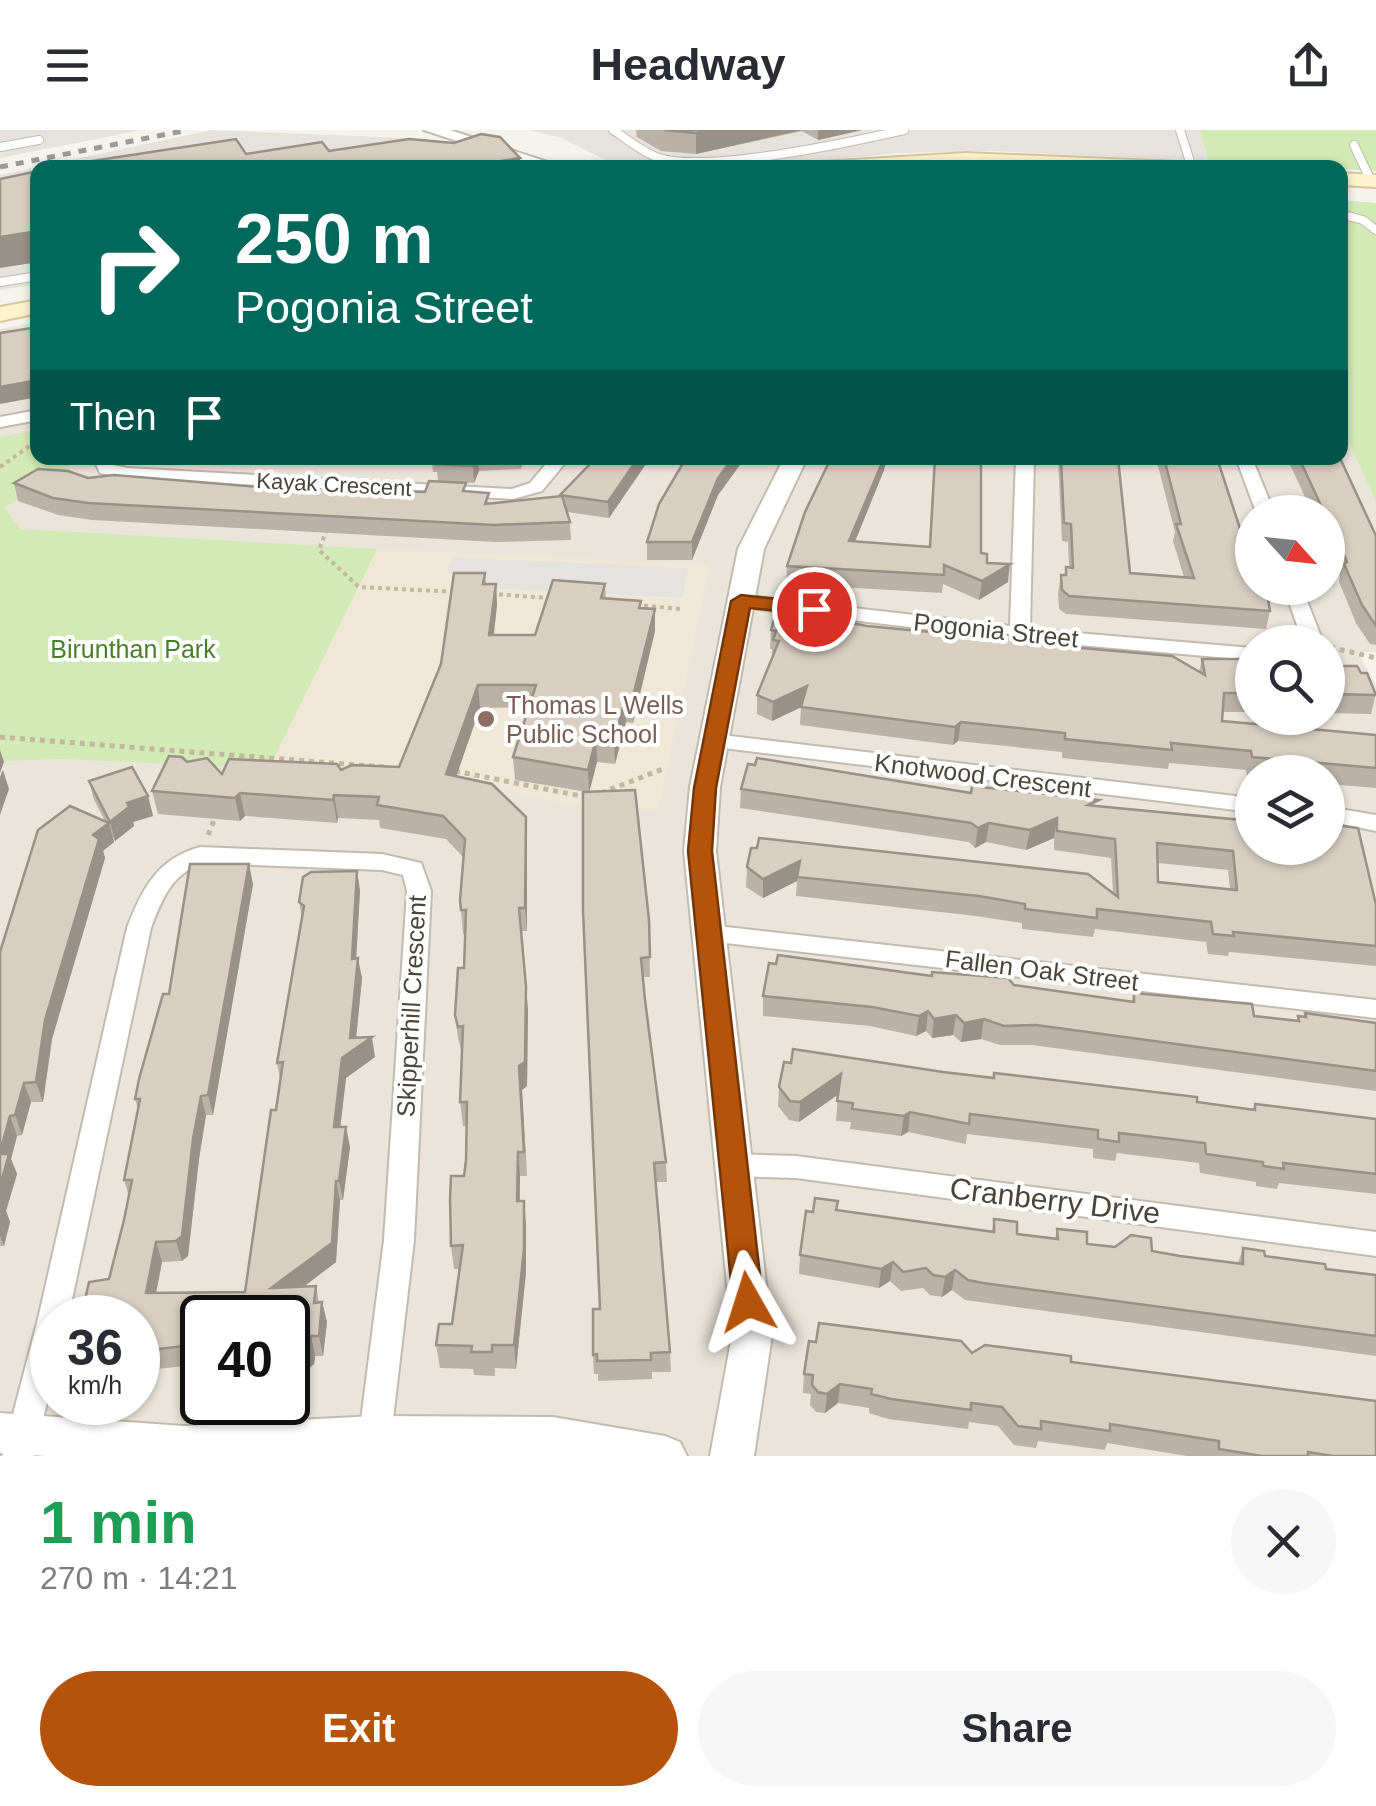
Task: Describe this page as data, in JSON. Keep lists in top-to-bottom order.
{
  "streets": {
    "street": [
      "Kayak Crescent",
      "Pogonia Street",
      "Knotwood Crescent",
      "Fallen Oak Street",
      "Skipperhill Crescent",
      "Cranberry Drive"
    ]
  },
  "parks": ["Birunthan Park"],
  "places": ["Thomas L Wells Public School"],
  "north": "bottom right",
  "page": {
    "header": "Headway",
    "turn": ["250 m", "Pogonia Street"],
    "then": "Then",
    "speed": "36 km/h",
    "limit": "40",
    "heading": ["1 min", "270 m · 14:21"],
    "buttons": ["Exit", "Share"]
  }
}
